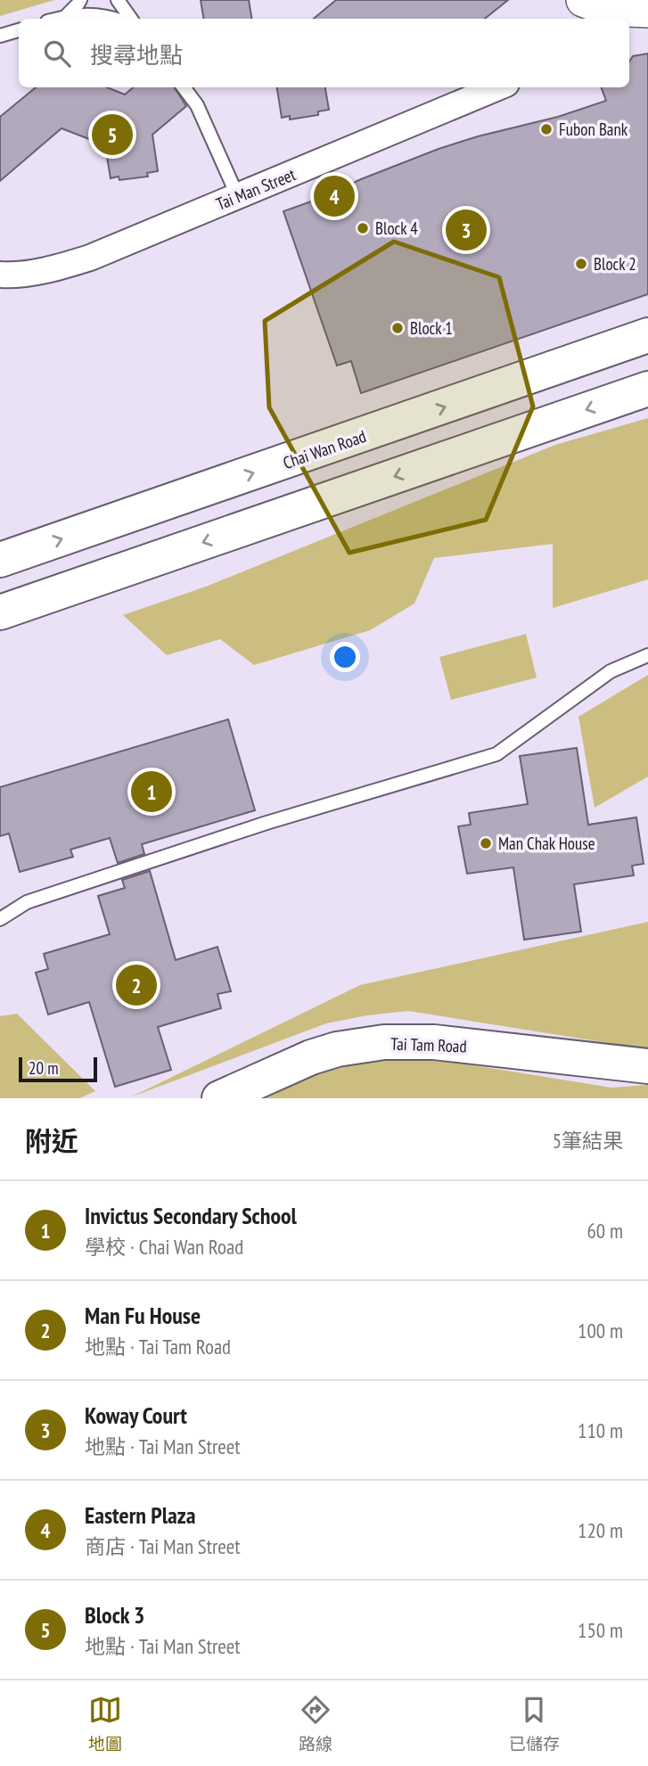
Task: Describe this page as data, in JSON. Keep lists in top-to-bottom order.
{
  "streets": {
    "main road": ["Chai Wan Road", "Tai Tam Road"],
    "street": ["Tai Man Street"]
  },
  "places": [
    "Fubon Bank",
    "Block 4",
    "Block 2",
    "Block 1",
    "Man Chak House"
  ],
  "scale_bar": "20 m",
  "page": {
    "search": "搜尋地點",
    "pins": [
      "5",
      "4",
      "3",
      "1",
      "2"
    ],
    "scale": "20 m",
    "heading": ["附近", "5筆結果"],
    "list": [
      {
        "mark": "1",
        "name": "Invictus Secondary School",
        "note": "學校 · Chai Wan Road",
        "value": "60 m"
      },
      {
        "mark": "2",
        "name": "Man Fu House",
        "note": "地點 · Tai Tam Road",
        "value": "100 m"
      },
      {
        "mark": "3",
        "name": "Koway Court",
        "note": "地點 · Tai Man Street",
        "value": "110 m"
      },
      {
        "mark": "4",
        "name": "Eastern Plaza",
        "note": "商店 · Tai Man Street",
        "value": "120 m"
      },
      {
        "mark": "5",
        "name": "Block 3",
        "note": "地點 · Tai Man Street",
        "value": "150 m"
      }
    ],
    "nav": ["地圖", "路線", "已儲存"]
  }
}
